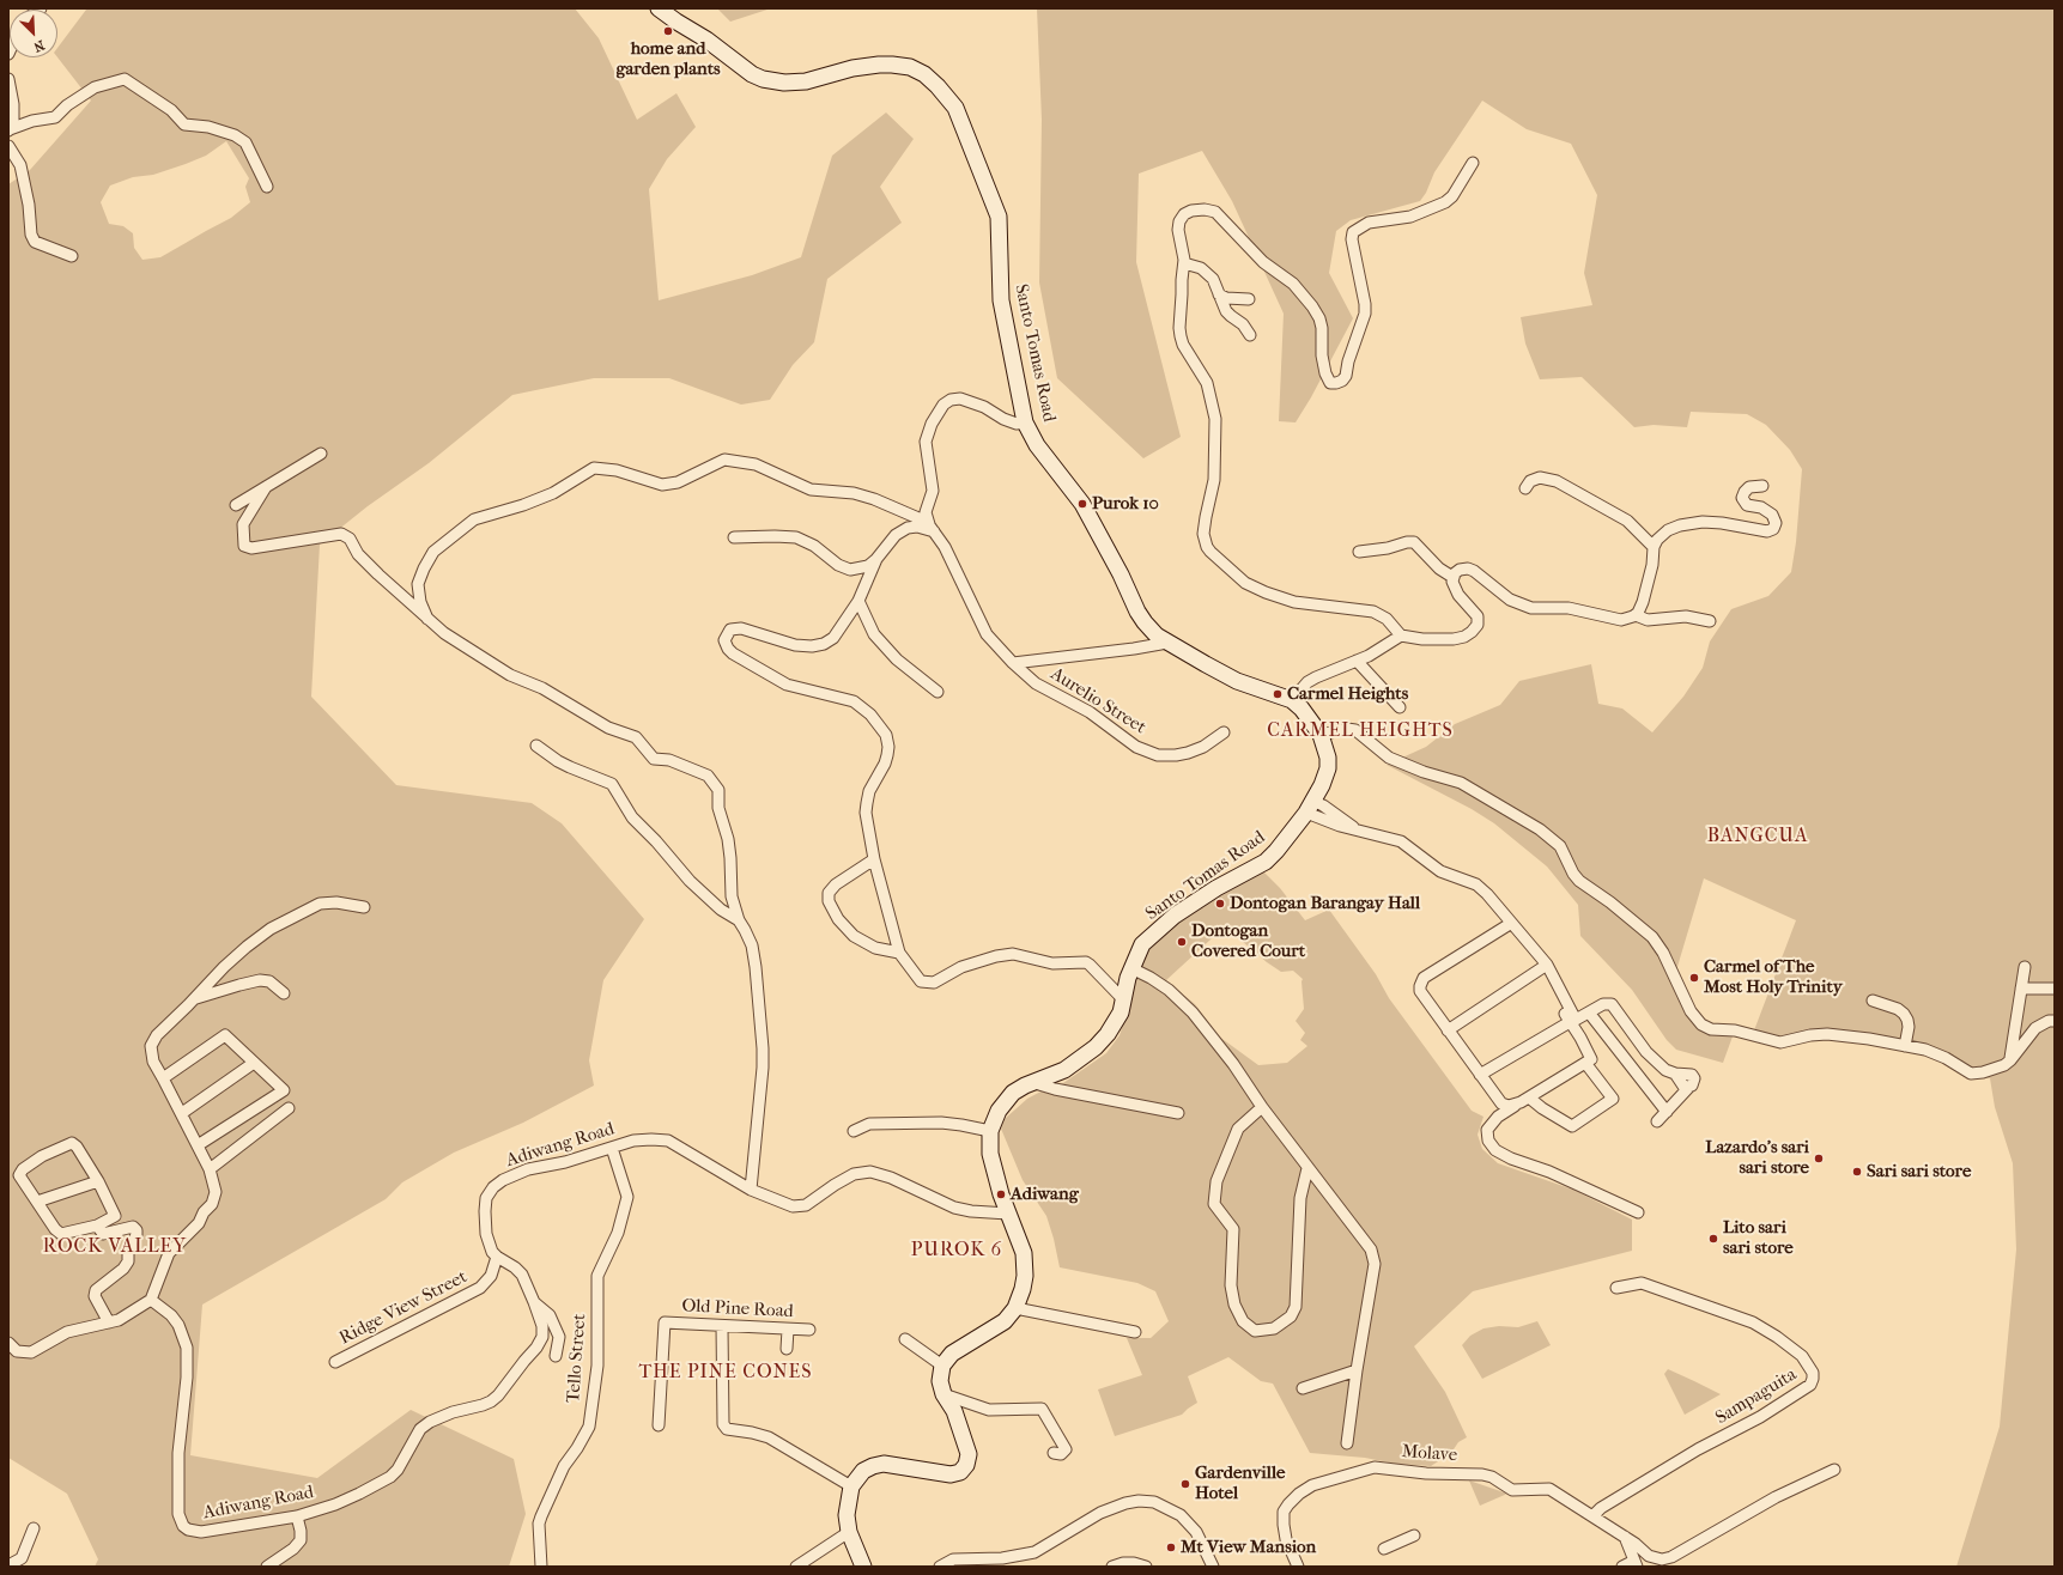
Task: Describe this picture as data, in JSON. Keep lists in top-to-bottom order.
{
  "streets": {
    "street": [
      "Santo Tomas Road",
      "Aurelio Street",
      "Adiwang Road",
      "Ridge View Street",
      "Old Pine Road",
      "Tello Street",
      "Sampaguita",
      "Molave"
    ]
  },
  "crossings": [
    ["Santo Tomas Road", "Aurelio Street"],
    ["Santo Tomas Road", "Adiwang Road"],
    ["Adiwang Road", "Ridge View Street"],
    ["Adiwang Road", "Tello Street"],
    ["Sampaguita", "Molave"]
  ],
  "districts": [
    "CARMEL HEIGHTS",
    "BANGCUA",
    "ROCK VALLEY",
    "PUROK 6",
    "THE PINE CONES"
  ],
  "places": [
    "home and garden plants",
    "Purok 10",
    "Carmel Heights",
    "Dontogan Barangay Hall",
    "Dontogan Covered Court",
    "Carmel of The Most Holy Trinity",
    "Lazardo’s sari sari store",
    "Sari sari store",
    "Adiwang",
    "Lito sari sari store",
    "Gardenville Hotel",
    "Mt View Mansion"
  ],
  "north": "bottom right"
}
